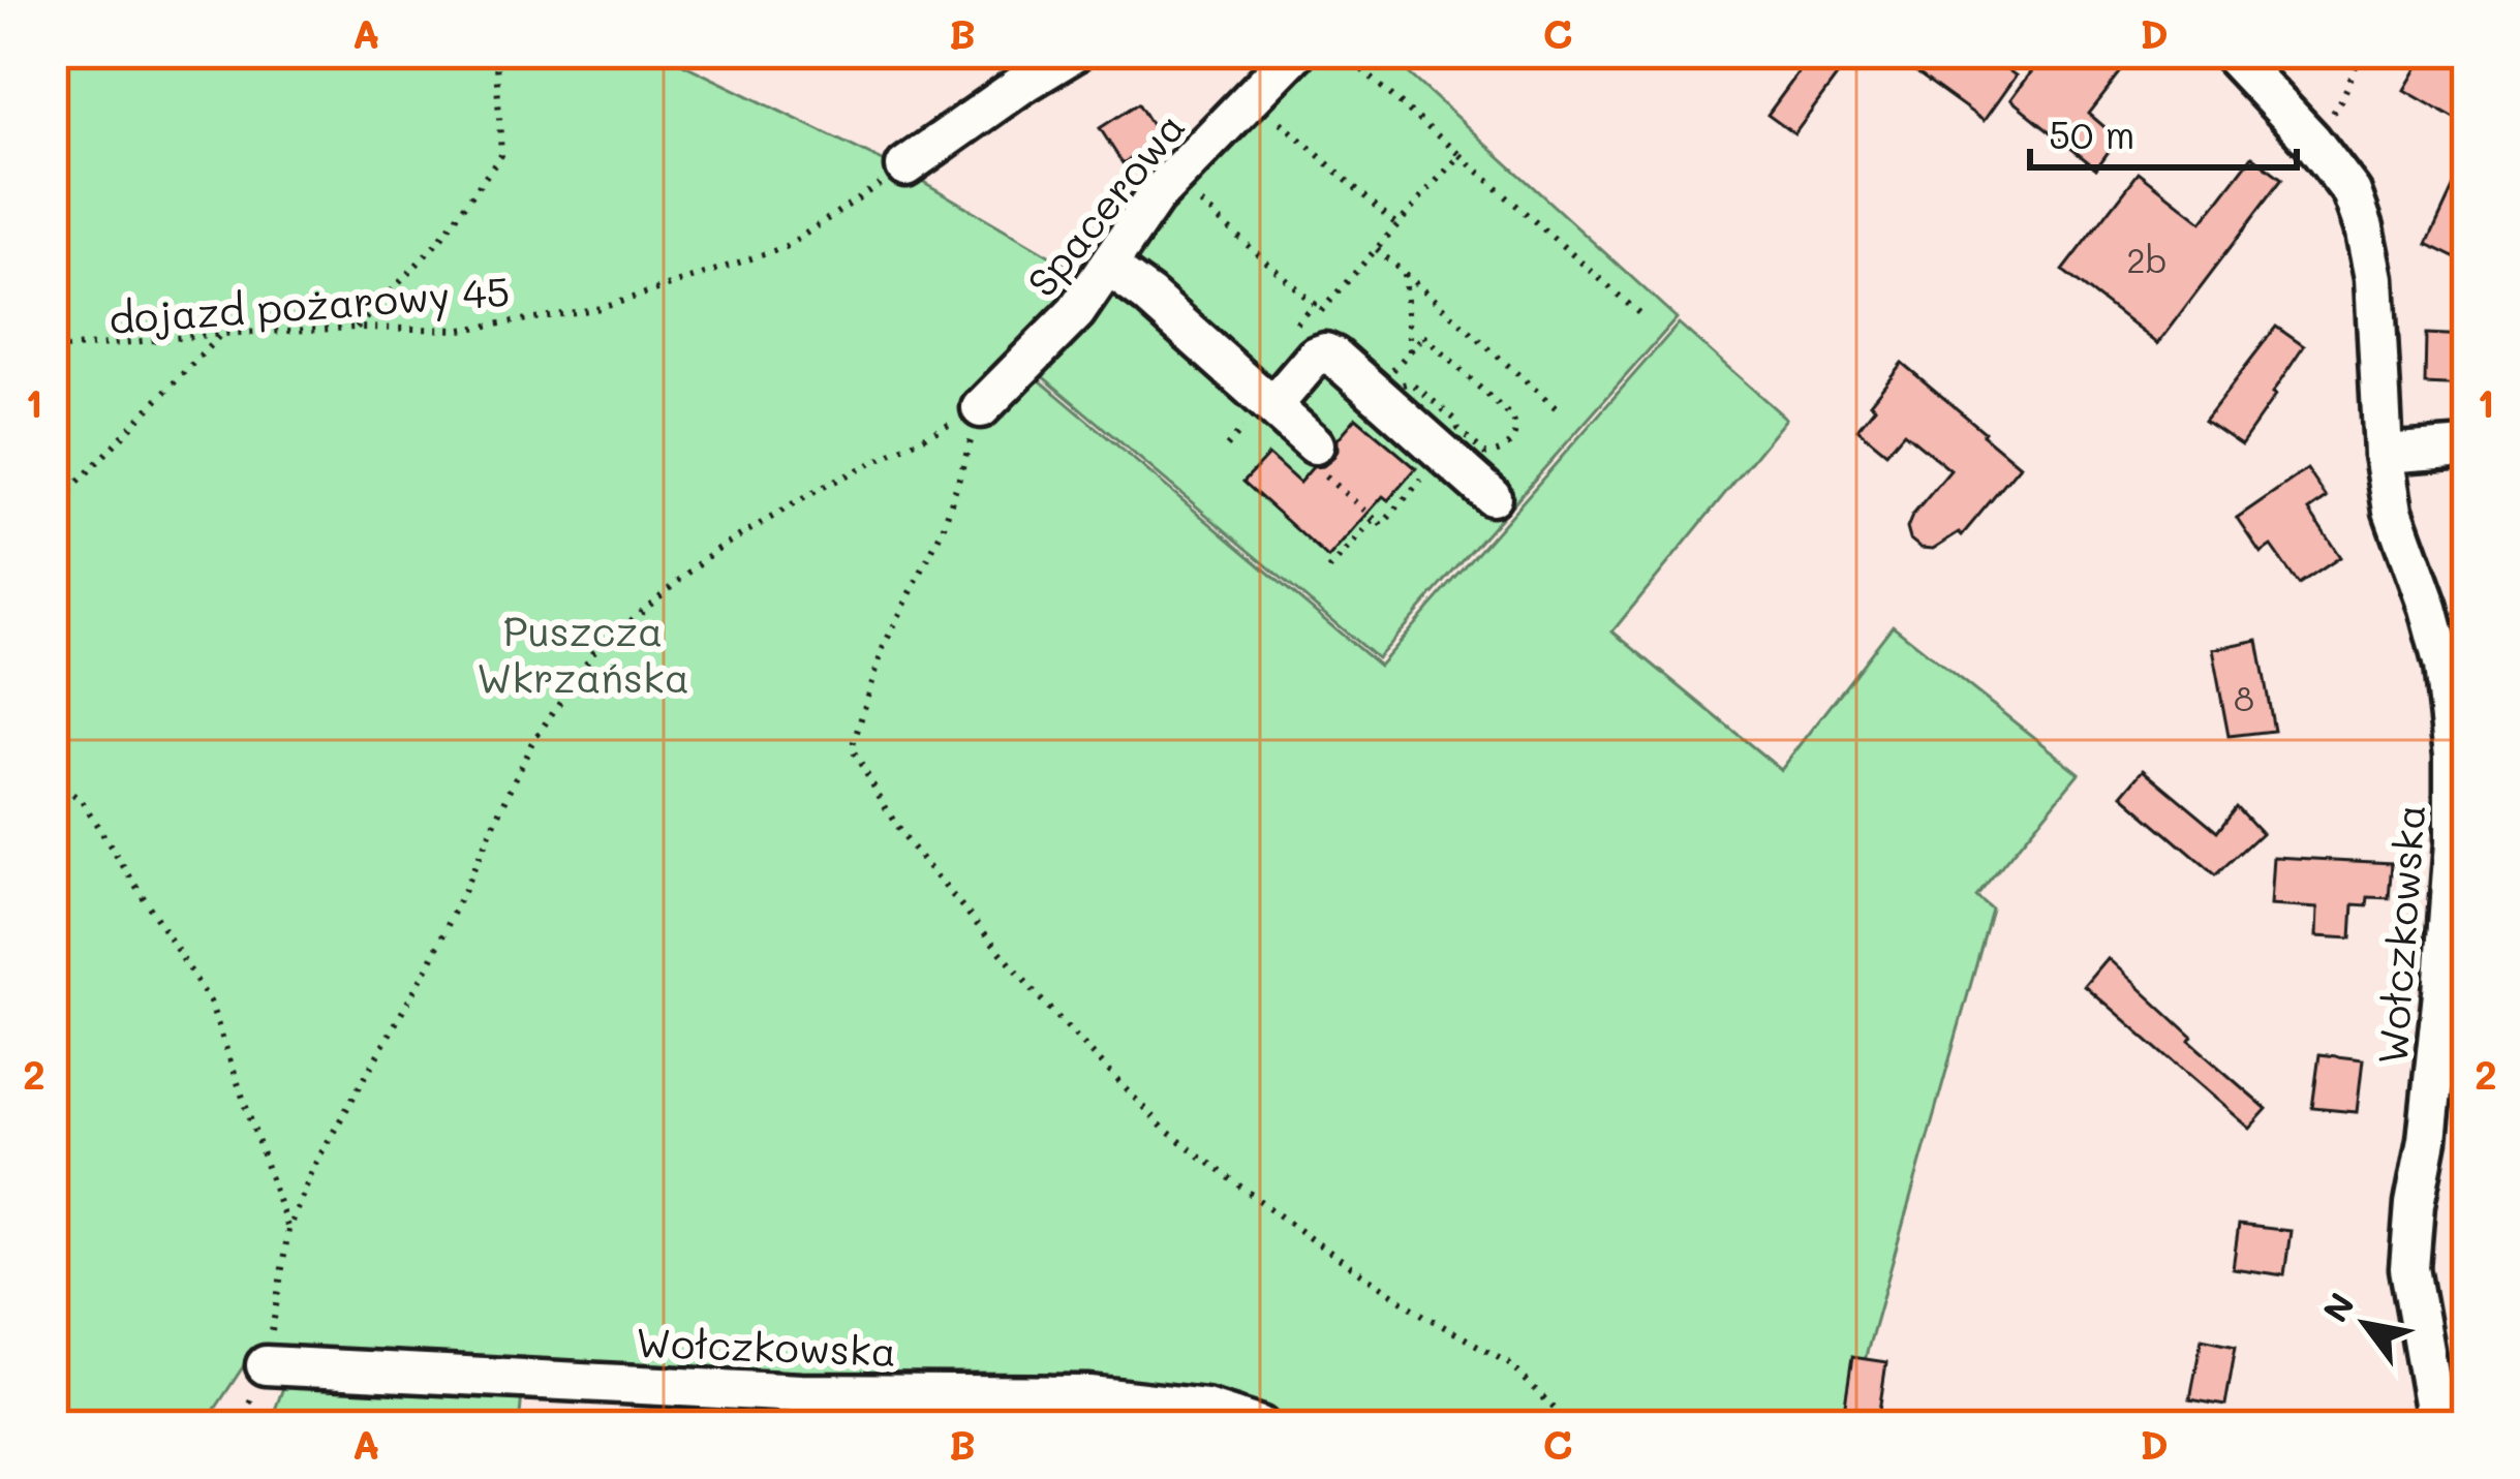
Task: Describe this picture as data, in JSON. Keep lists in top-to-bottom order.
{
  "streets": {
    "street": ["Spacerowa", "Wołczkowska"],
    "path": ["dojazd pożarowy 45"]
  },
  "parks": ["Puszcza Wkrzańska"],
  "house_numbers": ["2b", "8"],
  "scale_bar": "50 m",
  "north": "top left",
  "grid": {
    "columns": [
      "A",
      "B",
      "C",
      "D"
    ],
    "rows": ["1", "2"]
  }
}
